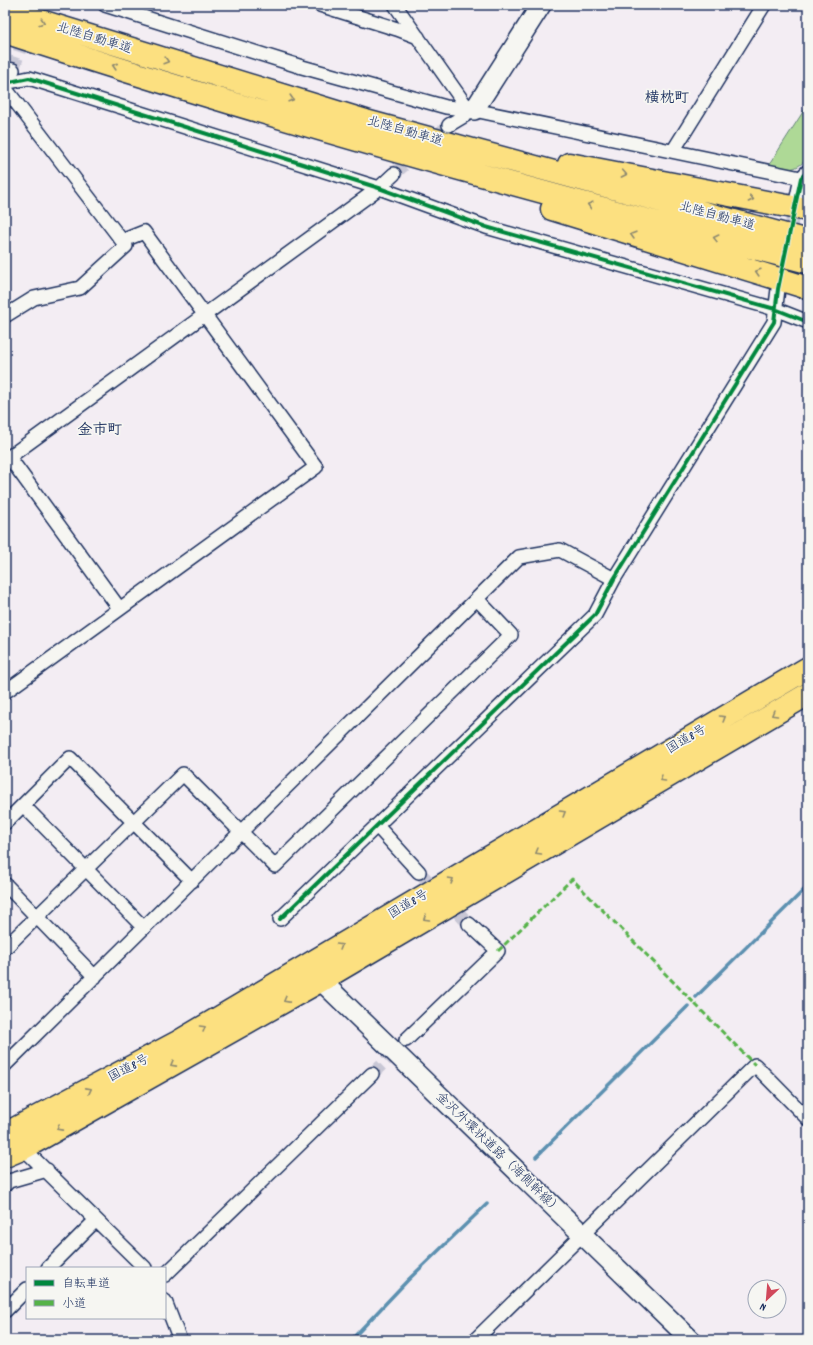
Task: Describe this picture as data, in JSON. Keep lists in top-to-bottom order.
{
  "streets": {
    "highway": ["北陸自動車道", "国道8号"],
    "main road": ["金沢外環状道路（海側幹線）"]
  },
  "crossings": [
    ["国道8号", "金沢外環状道路（海側幹線）"]
  ],
  "districts": ["横枕町", "金市町"],
  "legend": ["自転車道", "小道"],
  "north": "bottom left"
}
